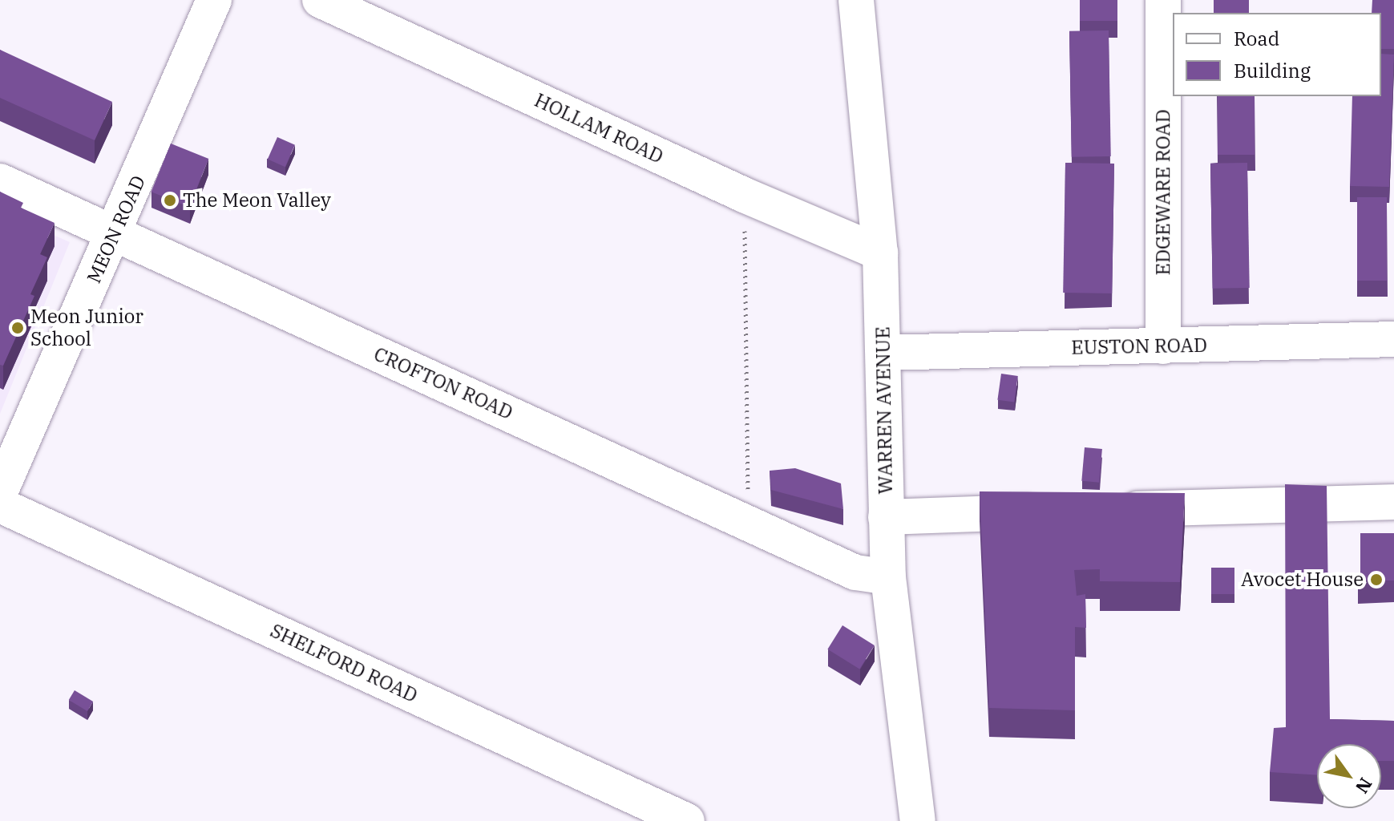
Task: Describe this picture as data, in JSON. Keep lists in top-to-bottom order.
{
  "streets": {
    "street": [
      "HOLLAM ROAD",
      "EDGEWARE ROAD",
      "MEON ROAD",
      "EUSTON ROAD",
      "CROFTON ROAD",
      "WARREN AVENUE",
      "SHELFORD ROAD"
    ]
  },
  "crossings": [
    ["HOLLAM ROAD", "WARREN AVENUE"],
    ["EDGEWARE ROAD", "EUSTON ROAD"],
    ["MEON ROAD", "CROFTON ROAD"],
    ["EUSTON ROAD", "WARREN AVENUE"],
    ["CROFTON ROAD", "WARREN AVENUE"]
  ],
  "places": ["The Meon Valley", "Meon Junior School", "Avocet House"],
  "legend": ["Road", "Building"],
  "north": "bottom right"
}
